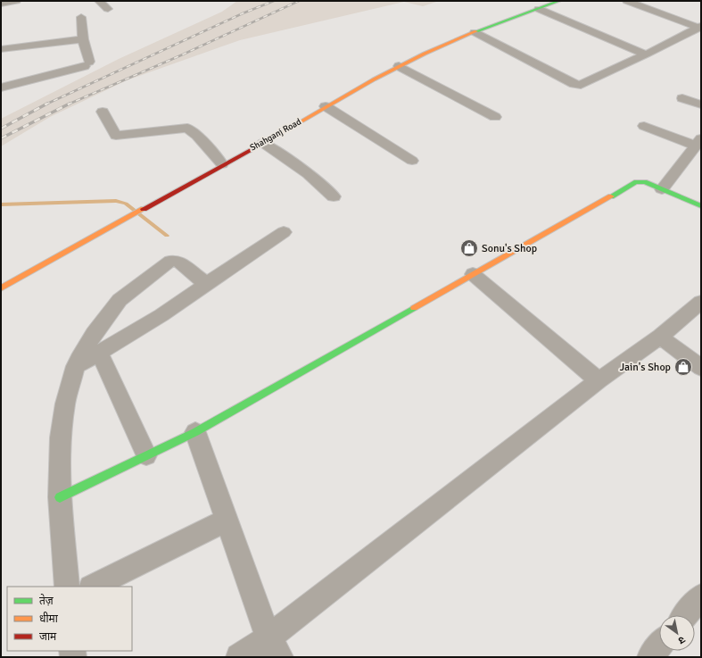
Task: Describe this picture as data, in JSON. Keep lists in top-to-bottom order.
{
  "streets": {
    "main road": ["Shahganj Road"]
  },
  "places": {
    "shop": ["Sonu's Shop", "Jain's Shop"]
  },
  "legend": ["तेज़", "धीमा", "जाम"],
  "north": "bottom right"
}
